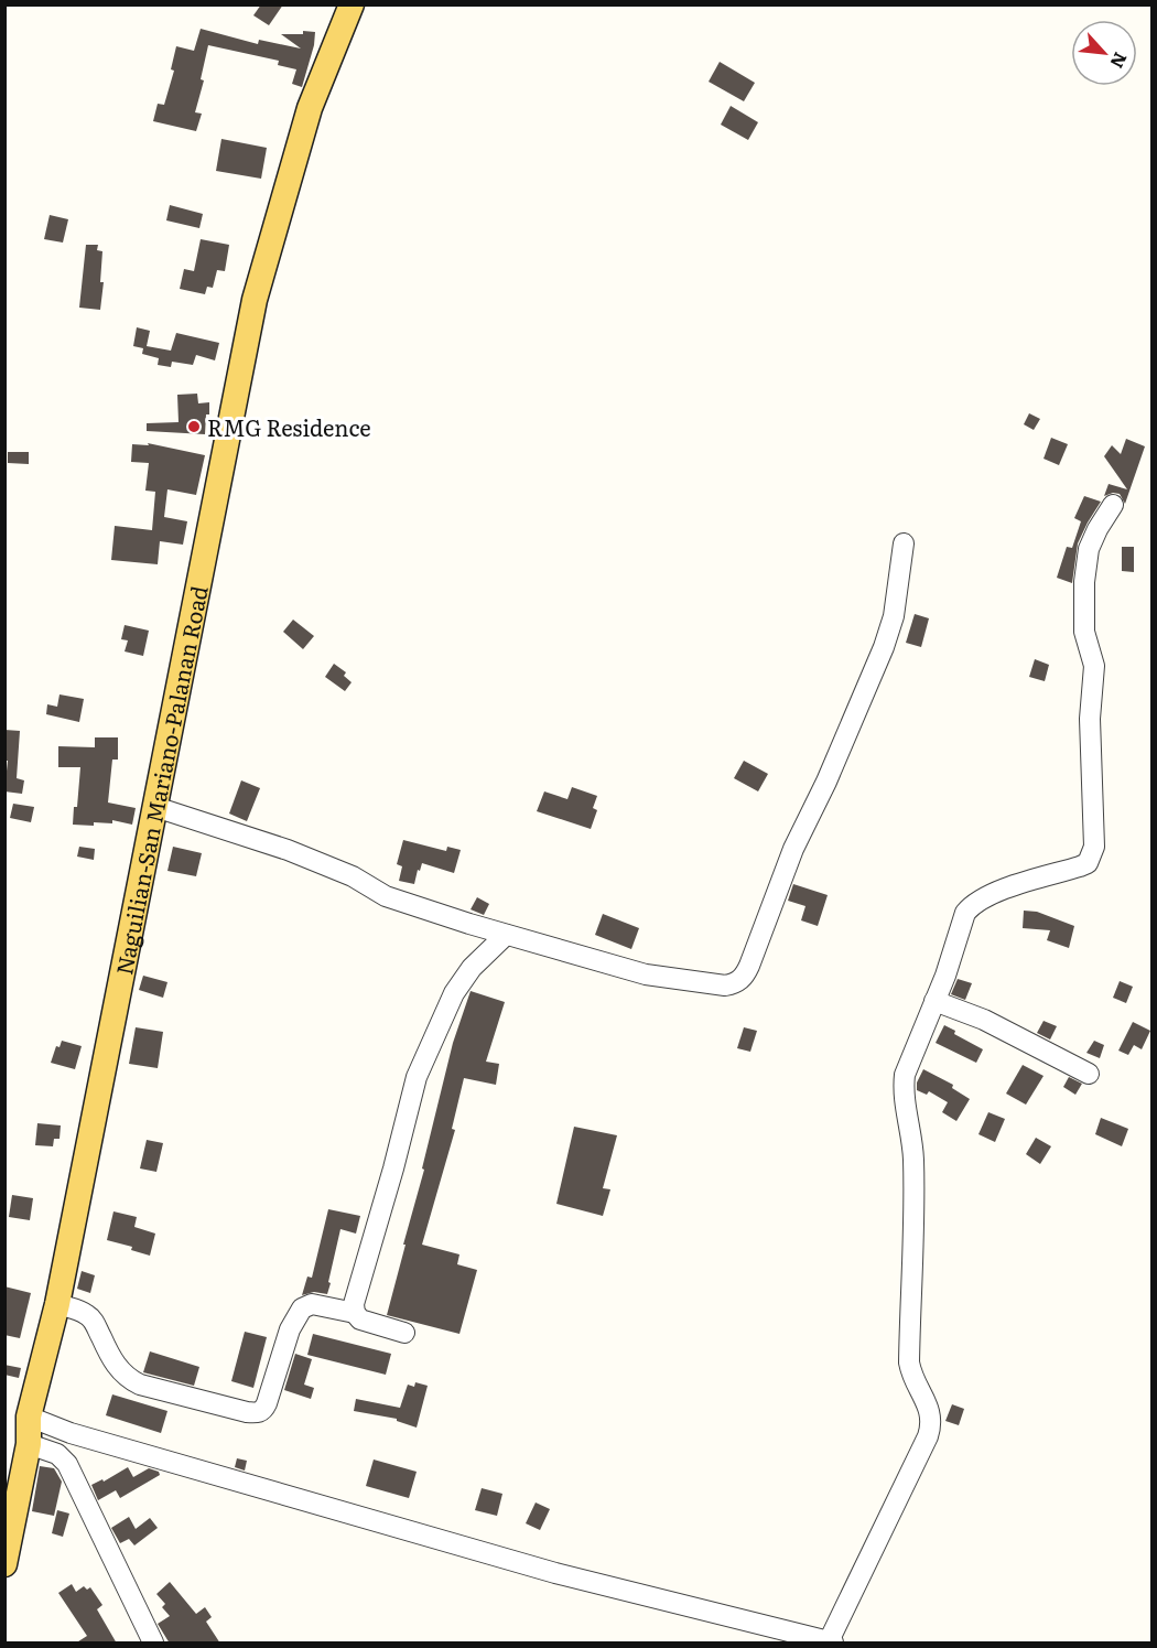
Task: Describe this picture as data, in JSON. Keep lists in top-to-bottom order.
{
  "streets": {
    "main road": ["Naguilian-San Mariano-Palanan Road"]
  },
  "places": ["RMG Residence"],
  "north": "bottom right"
}
